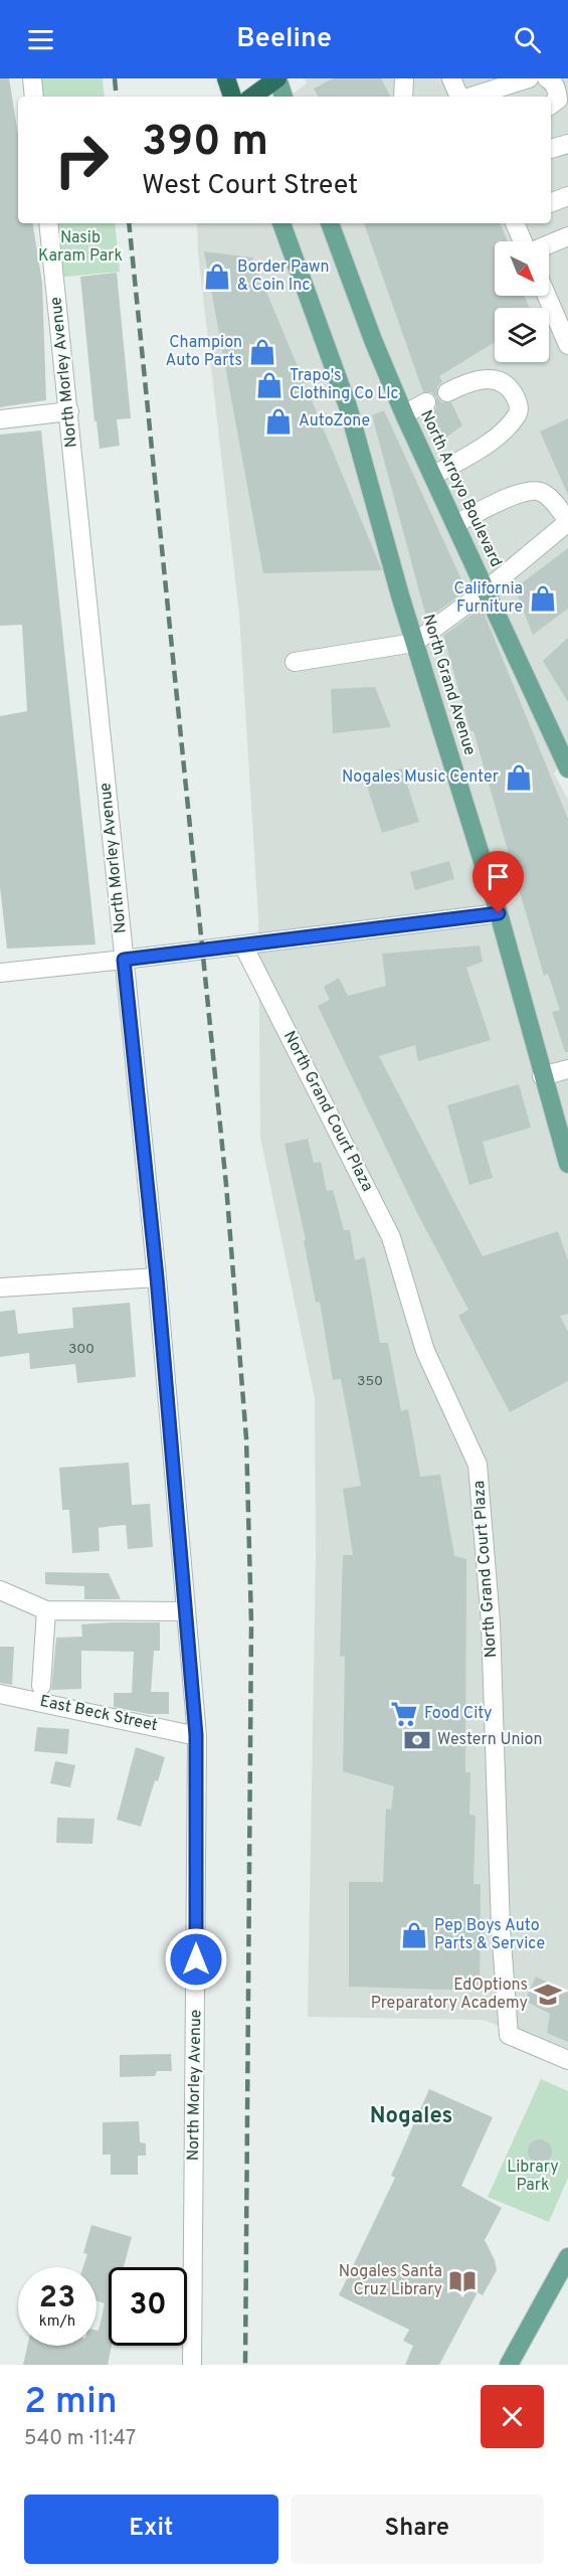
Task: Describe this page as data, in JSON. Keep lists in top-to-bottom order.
{
  "streets": {
    "main road": ["North Arroyo Boulevard", "North Grand Avenue"],
    "street": ["North Morley Avenue", "North Grand Court Plaza", "East Beck Street"]
  },
  "crossings": [
    ["North Morley Avenue", "East Beck Street"]
  ],
  "districts": ["Nogales"],
  "parks": ["Nasib Karam Park", "Library Park"],
  "places": {
    "shop": [
      "Border Pawn & Coin Inc",
      "Champion Auto Parts",
      "Trapo's Clothing Co Llc",
      "AutoZone",
      "California Furniture",
      "Nogales Music Center",
      "Pep Boys Auto Parts & Service"
    ],
    "supermarket": ["Food City"],
    "bank": ["Western Union"],
    "school or university": ["EdOptions Preparatory Academy"],
    "library": ["Nogales Santa Cruz Library"]
  },
  "house_numbers": ["300", "350"],
  "north": "bottom right",
  "page": {
    "header": "Beeline",
    "turn": ["390 m", "West Court Street"],
    "speed": "23 km/h",
    "limit": "30",
    "heading": ["2 min", "540 m · 11:47"],
    "buttons": ["Exit", "Share"]
  }
}
